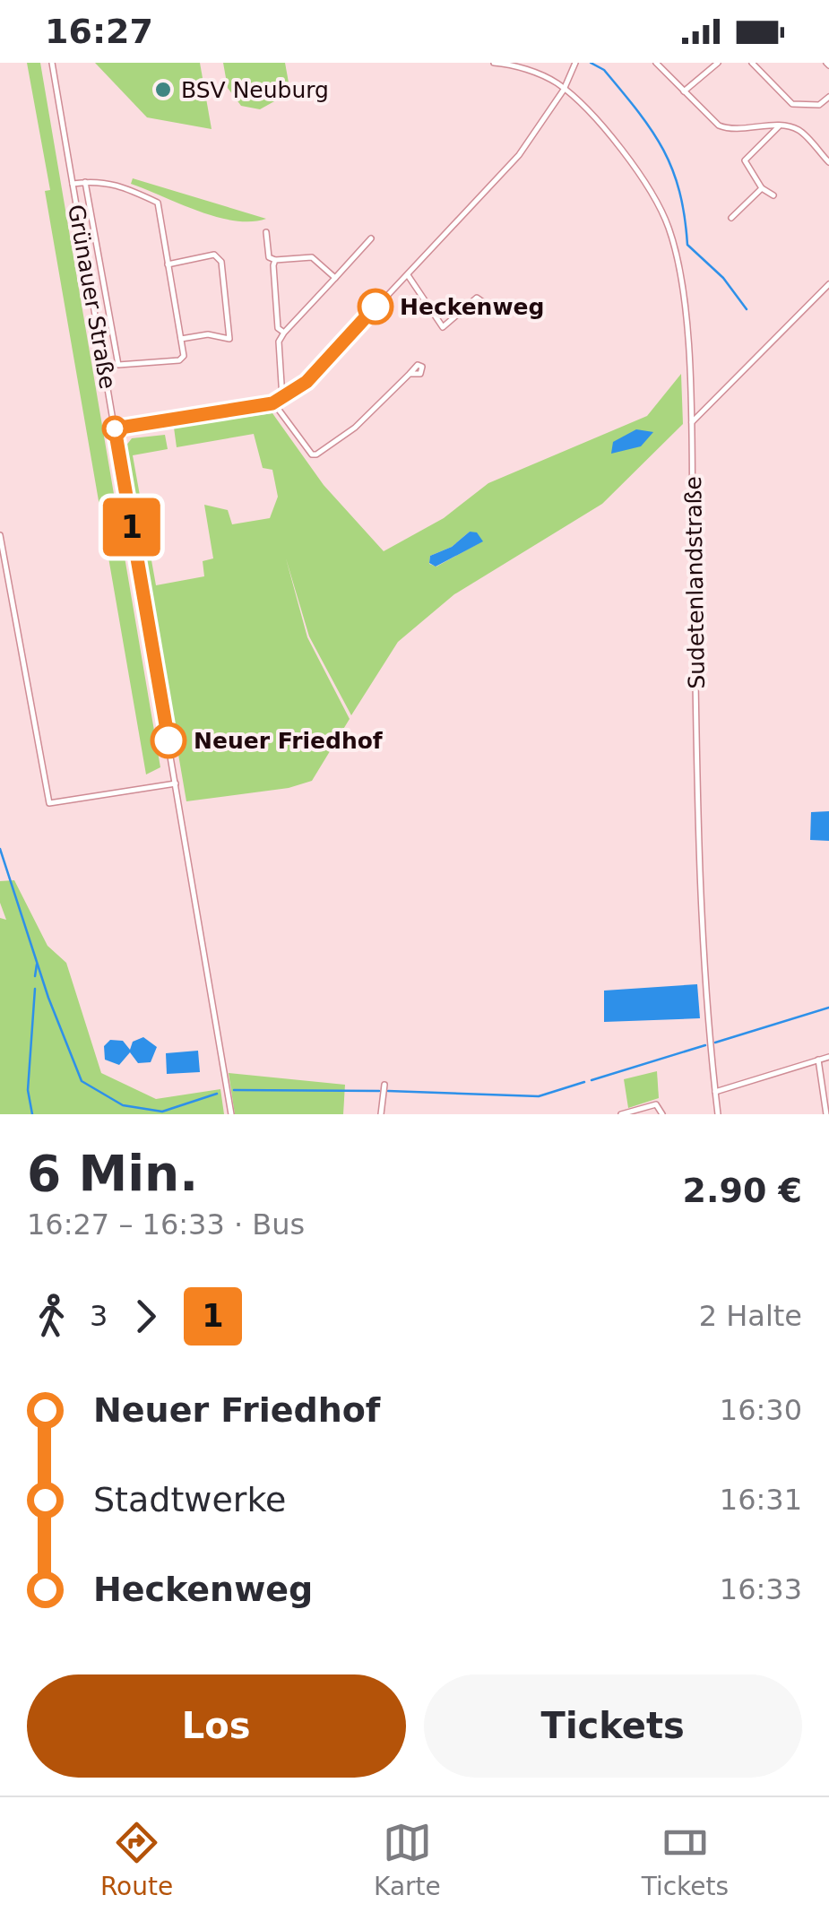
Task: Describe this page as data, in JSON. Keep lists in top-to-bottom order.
{
  "streets": {
    "street": ["Grünauer Straße", "Sudetenlandstraße"]
  },
  "places": ["BSV Neuburg", "Heckenweg", "Neuer Friedhof"],
  "lines": ["bus line 1"],
  "page": {
    "status": "16:27",
    "on_map": "1",
    "heading": ["6 Min.", "16:27 – 16:33 · Bus", "2.90 €"],
    "legs": ["3", "1", "2 Halte"],
    "list": [
      {
        "name": "Neuer Friedhof",
        "value": "16:30"
      },
      {
        "name": "Stadtwerke",
        "value": "16:31"
      },
      {
        "name": "Heckenweg",
        "value": "16:33"
      }
    ],
    "buttons": ["Los", "Tickets"],
    "tabs": ["Route", "Karte", "Tickets"]
  }
}
